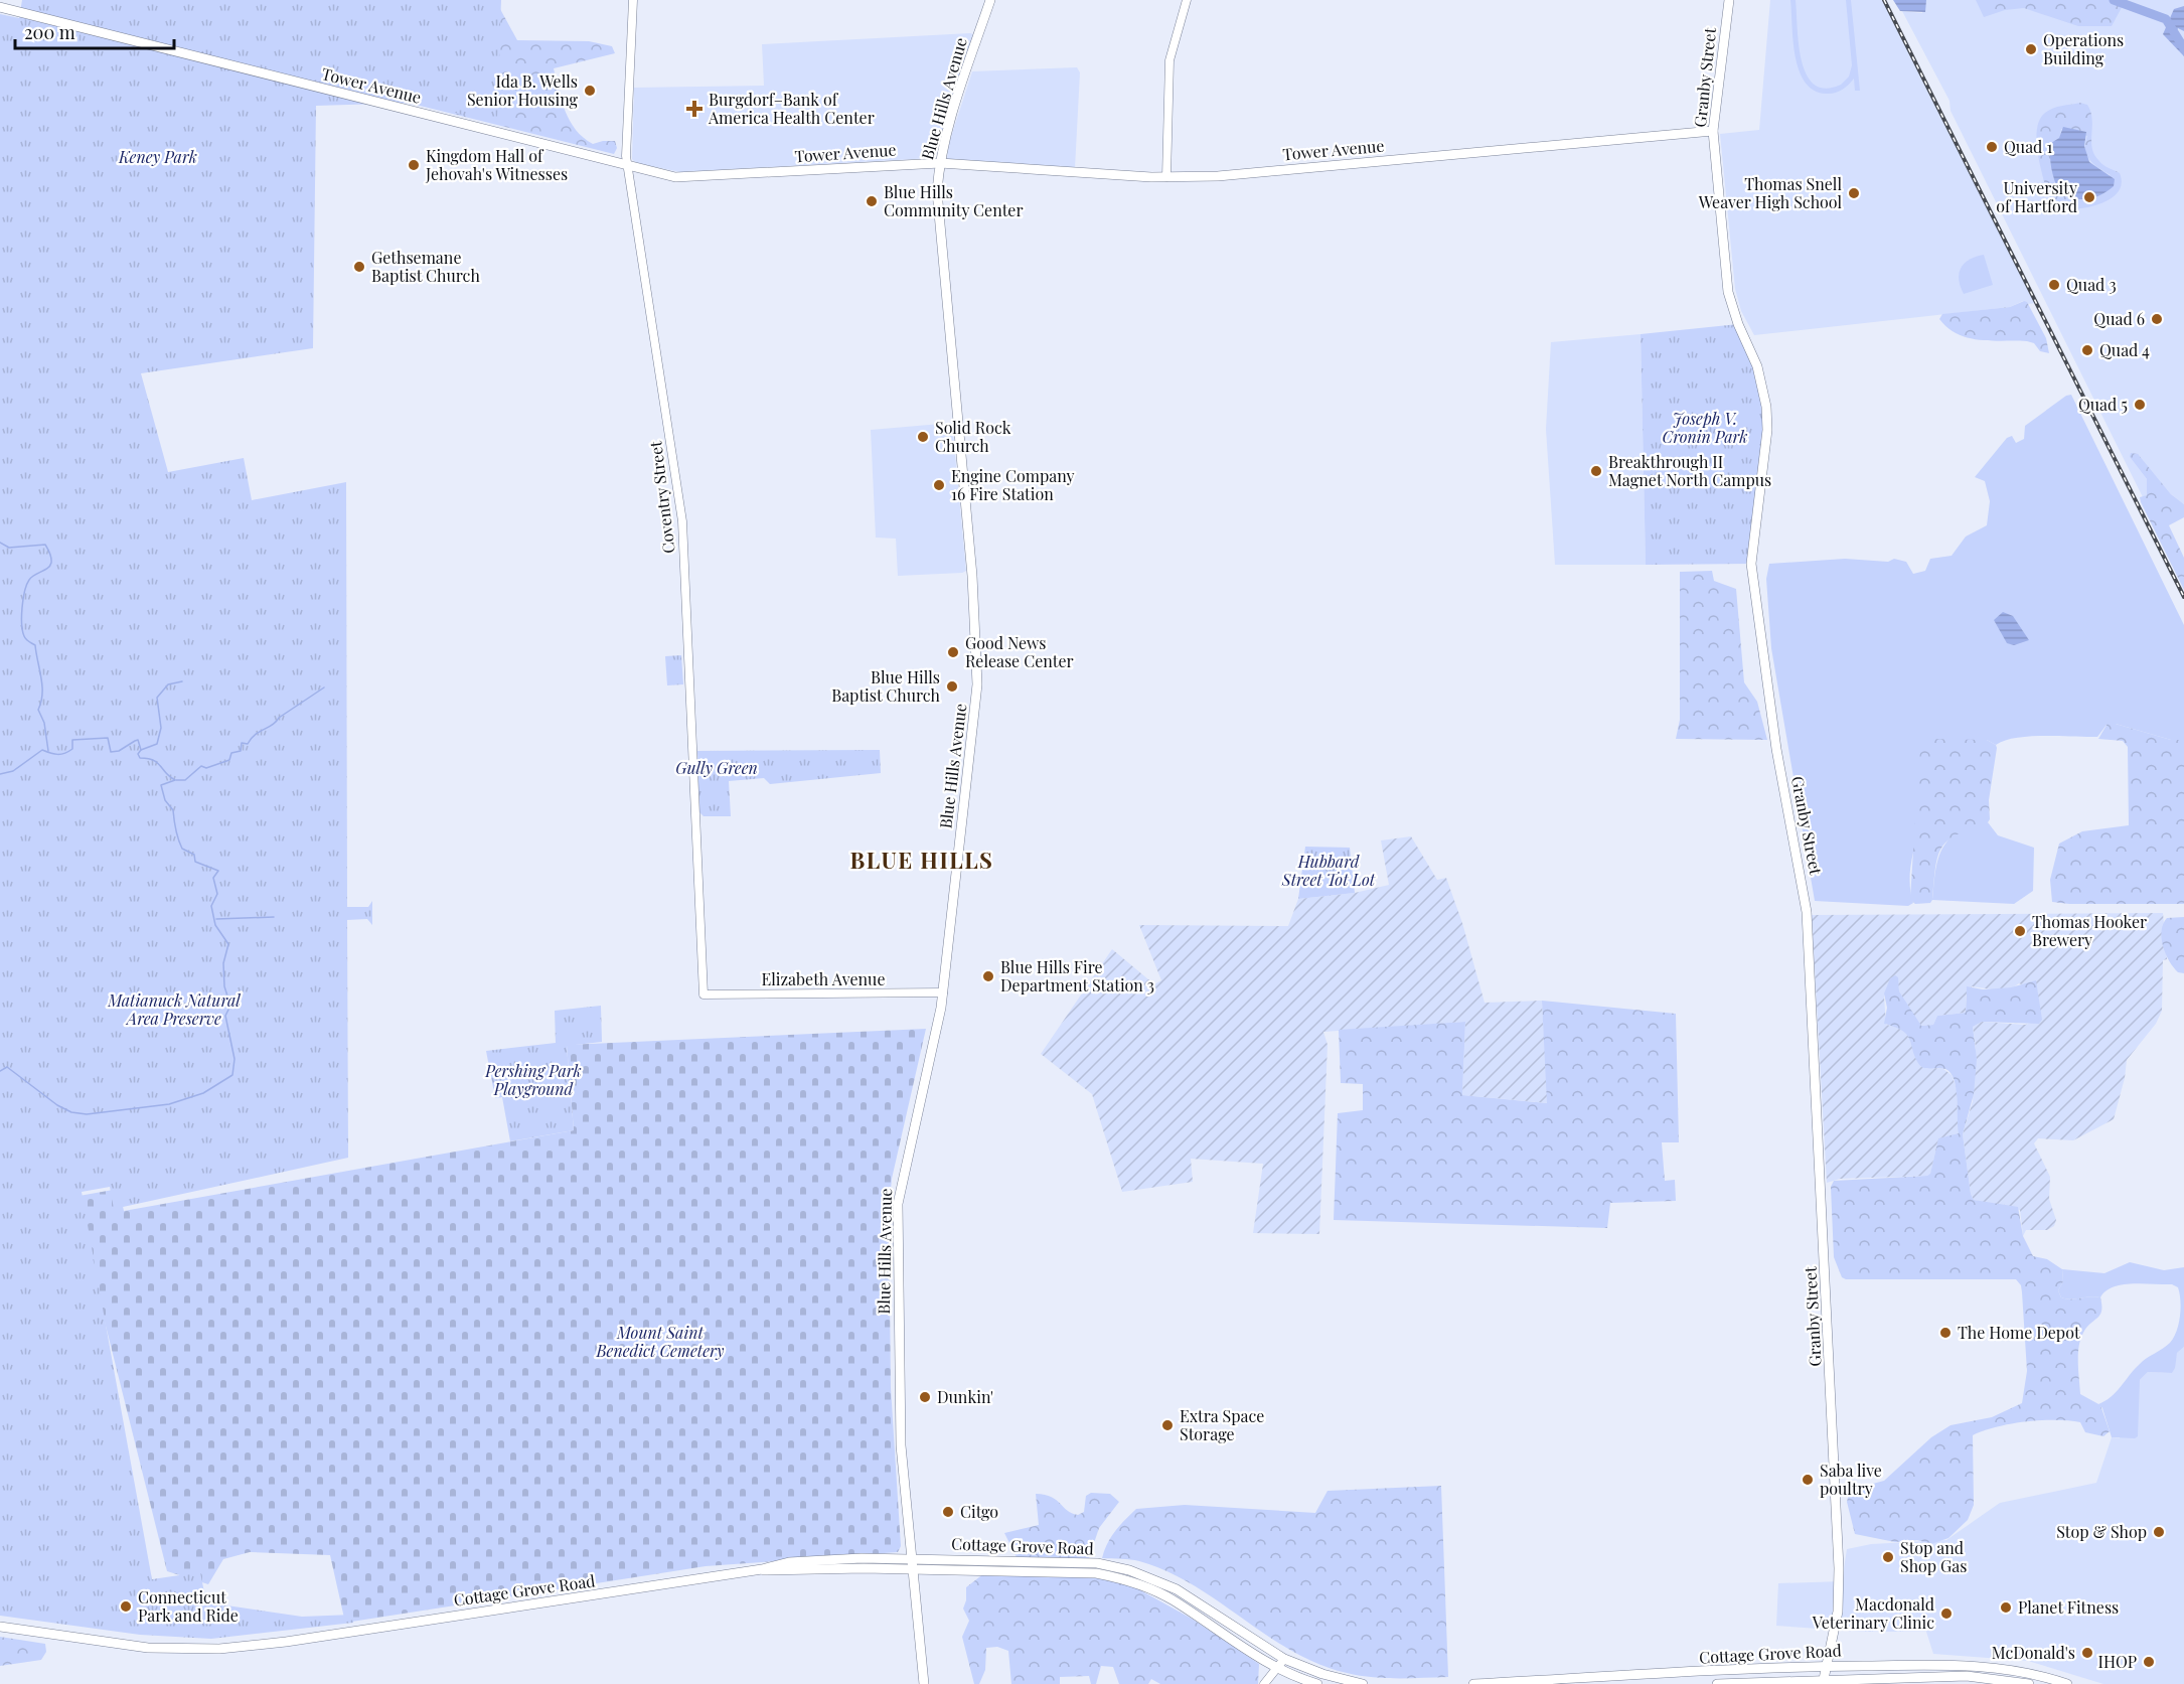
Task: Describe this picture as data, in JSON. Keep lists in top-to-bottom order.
{
  "streets": {
    "main road": [
      "Granby Street",
      "Tower Avenue",
      "Blue Hills Avenue",
      "Cottage Grove Road"
    ],
    "street": ["Coventry Street", "Elizabeth Avenue"]
  },
  "crossings": [
    ["Granby Street", "Tower Avenue"],
    ["Granby Street", "Cottage Grove Road"],
    ["Tower Avenue", "Blue Hills Avenue"],
    ["Tower Avenue", "Coventry Street"],
    ["Blue Hills Avenue", "Elizabeth Avenue"],
    ["Blue Hills Avenue", "Cottage Grove Road"],
    ["Coventry Street", "Elizabeth Avenue"]
  ],
  "districts": ["BLUE HILLS"],
  "parks": [
    "Keney Park",
    "Joseph V. Cronin Park",
    "Gully Green",
    "Hubbard Street Tot Lot",
    "Matianuck Natural Area Preserve",
    "Pershing Park Playground",
    "Mount Saint Benedict Cemetery"
  ],
  "places": {
    "other": [
      "Operations Building",
      "Ida B. Wells Senior Housing",
      "Quad 1",
      "Kingdom Hall of Jehovah's Witnesses",
      "Thomas Snell Weaver High School",
      "University of Hartford",
      "Blue Hills Community Center",
      "Gethsemane Baptist Church",
      "Quad 3",
      "Quad 6",
      "Quad 4",
      "Quad 5",
      "Solid Rock Church",
      "Breakthrough II Magnet North Campus",
      "Engine Company 16 Fire Station",
      "Good News Release Center",
      "Blue Hills Baptist Church",
      "Thomas Hooker Brewery",
      "Blue Hills Fire Department Station 3",
      "The Home Depot",
      "Dunkin'",
      "Extra Space Storage",
      "Saba live poultry",
      "Citgo",
      "Stop & Shop",
      "Stop and Shop Gas",
      "Connecticut Park and Ride",
      "Planet Fitness",
      "Macdonald Veterinary Clinic",
      "McDonald's",
      "IHOP"
    ],
    "health": ["Burgdorf–Bank of America Health Center"]
  },
  "scale_bar": "200 m"
}
